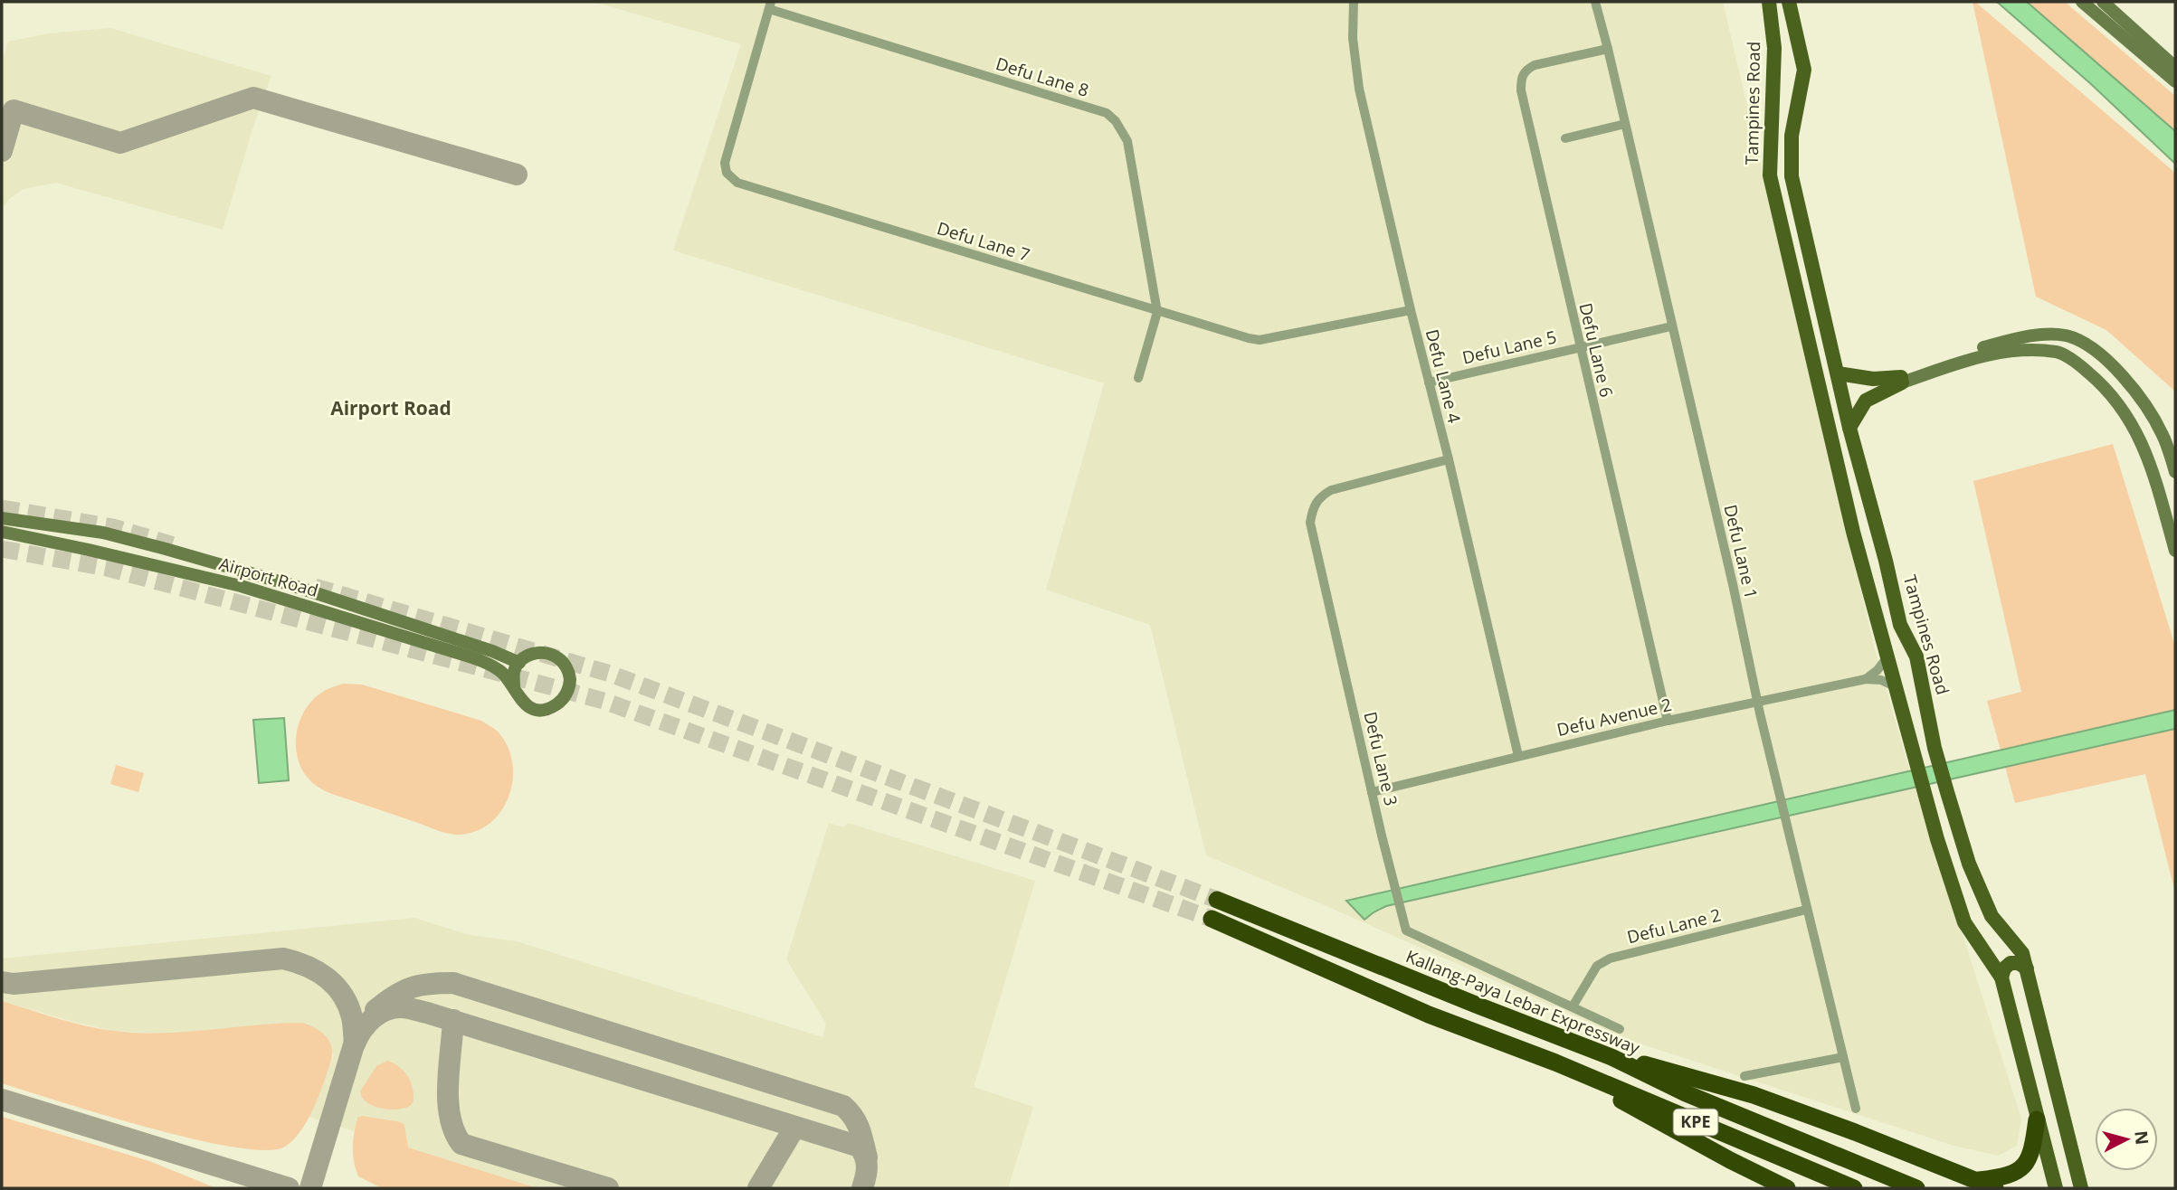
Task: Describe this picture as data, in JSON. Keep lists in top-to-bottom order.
{
  "streets": {
    "highway": ["Kallang-Paya Lebar Expressway", "KPE"],
    "main road": ["Tampines Road", "Airport Road"],
    "street": [
      "Defu Lane 8",
      "Defu Lane 7",
      "Defu Lane 5",
      "Defu Lane 6",
      "Defu Lane 4",
      "Defu Lane 1",
      "Defu Avenue 2",
      "Defu Lane 3",
      "Defu Lane 2"
    ]
  },
  "crossings": [
    ["Defu Lane 8", "Defu Lane 7"],
    ["Tampines Road", "Defu Avenue 2"],
    ["Defu Lane 7", "Defu Lane 4"],
    ["Defu Lane 5", "Defu Lane 6"],
    ["Defu Lane 5", "Defu Lane 4"],
    ["Defu Lane 5", "Defu Lane 1"],
    ["Defu Lane 6", "Defu Lane 1"],
    ["Defu Lane 6", "Defu Avenue 2"],
    ["Defu Lane 4", "Defu Avenue 2"],
    ["Defu Lane 4", "Defu Lane 3"],
    ["Defu Lane 1", "Defu Avenue 2"],
    ["Defu Lane 1", "Defu Lane 2"],
    ["Defu Avenue 2", "Defu Lane 3"],
    ["Defu Lane 3", "Defu Lane 2"]
  ],
  "districts": ["Airport Road"],
  "north": "right"
}
